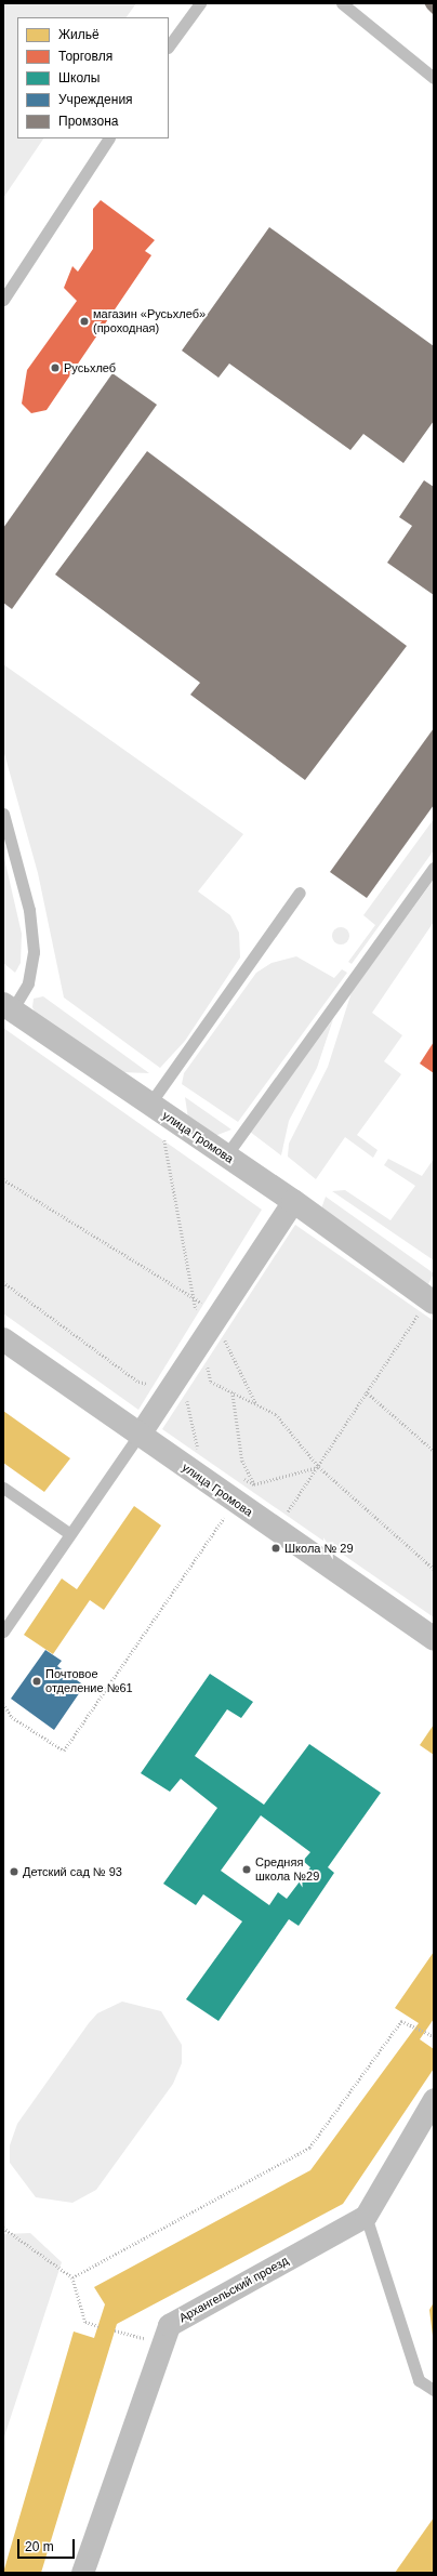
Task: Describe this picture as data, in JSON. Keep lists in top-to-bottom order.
{
  "streets": {
    "street": ["улица Громова", "Архангельский проезд"]
  },
  "places": [
    "магазин «Русьхлеб» (проходная)",
    "Русьхлеб",
    "Школа № 29",
    "Почтовое отделение №61",
    "Средняя школа №29",
    "Детский сад № 93"
  ],
  "legend": [
    "Жильё",
    "Торговля",
    "Школы",
    "Учреждения",
    "Промзона"
  ],
  "scale_bar": "20 m"
}
